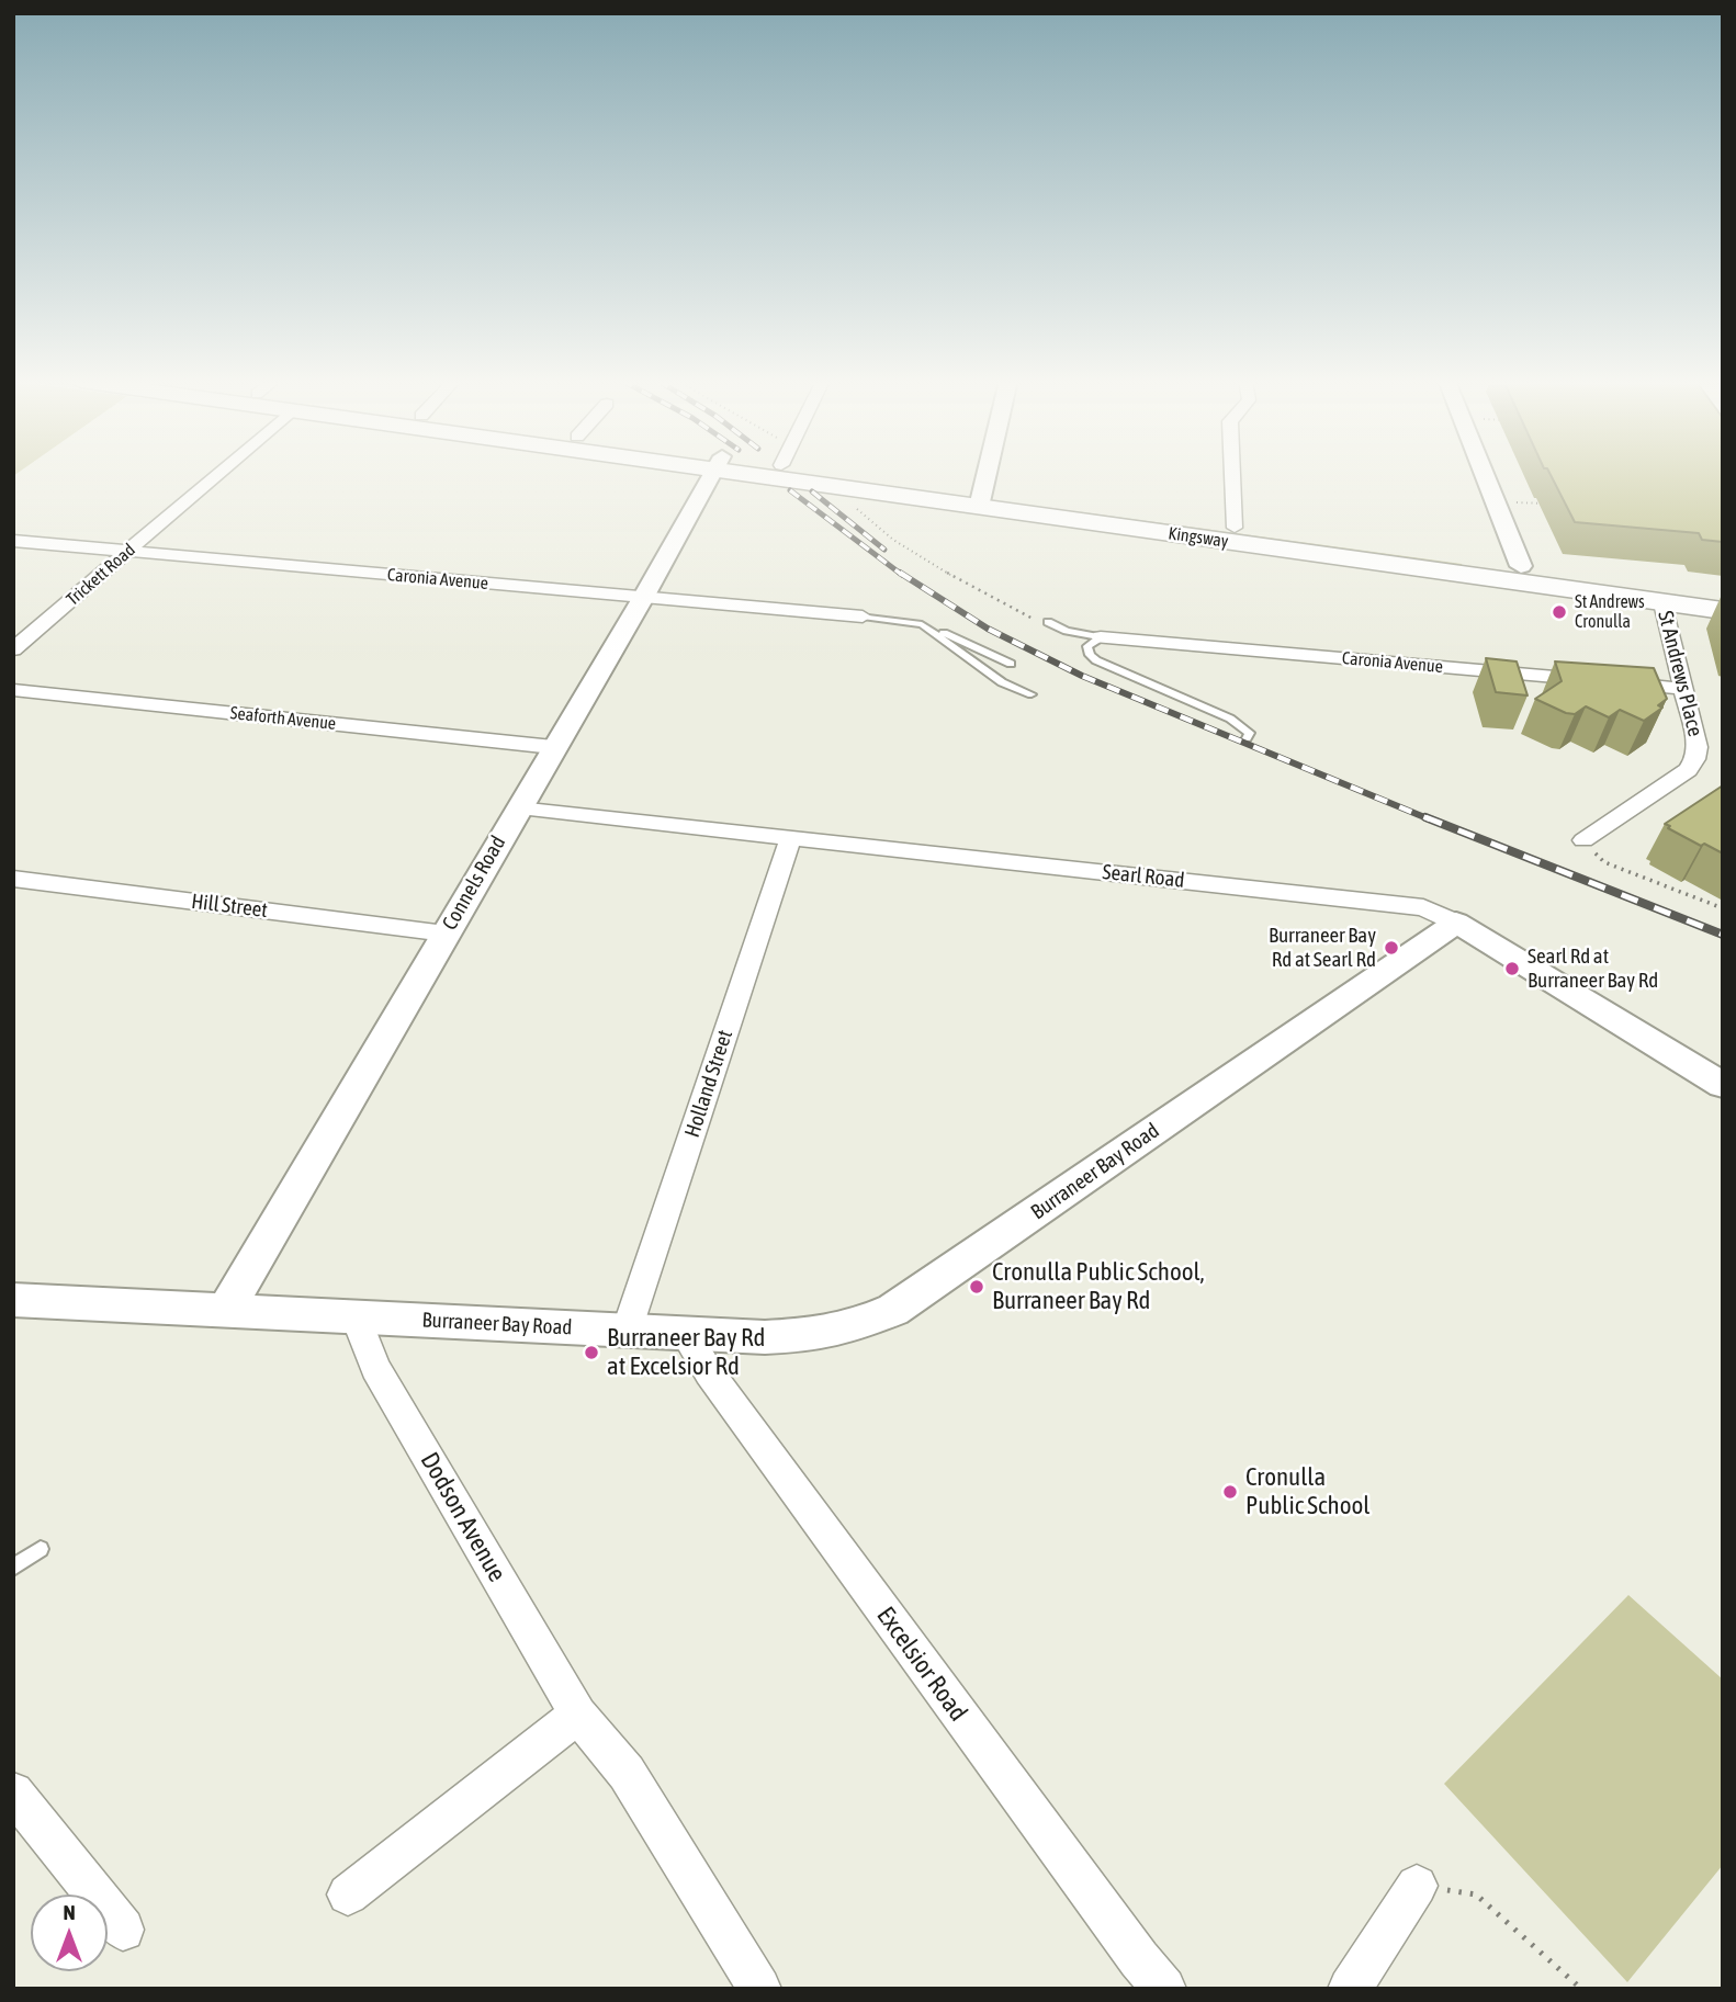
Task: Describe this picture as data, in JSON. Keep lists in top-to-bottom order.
{
  "streets": {
    "main road": ["Kingsway"],
    "street": [
      "Trickett Road",
      "Caronia Avenue",
      "St Andrews Place",
      "Seaforth Avenue",
      "Searl Road",
      "Connels Road",
      "Hill Street",
      "Holland Street",
      "Burraneer Bay Road",
      "Dodson Avenue",
      "Excelsior Road"
    ]
  },
  "crossings": [
    ["Kingsway", "St Andrews Place"],
    ["Trickett Road", "Caronia Avenue"],
    ["Caronia Avenue", "St Andrews Place"],
    ["Caronia Avenue", "Connels Road"],
    ["Seaforth Avenue", "Connels Road"],
    ["Searl Road", "Connels Road"],
    ["Searl Road", "Holland Street"],
    ["Searl Road", "Burraneer Bay Road"],
    ["Connels Road", "Hill Street"],
    ["Connels Road", "Burraneer Bay Road"],
    ["Holland Street", "Burraneer Bay Road"],
    ["Burraneer Bay Road", "Dodson Avenue"],
    ["Burraneer Bay Road", "Excelsior Road"]
  ],
  "places": [
    "St Andrews Cronulla",
    "Burraneer Bay Rd at Searl Rd",
    "Searl Rd at Burraneer Bay Rd",
    "Cronulla Public School, Burraneer Bay Rd",
    "Burraneer Bay Rd at Excelsior Rd",
    "Cronulla Public School"
  ],
  "north": "top"
}
